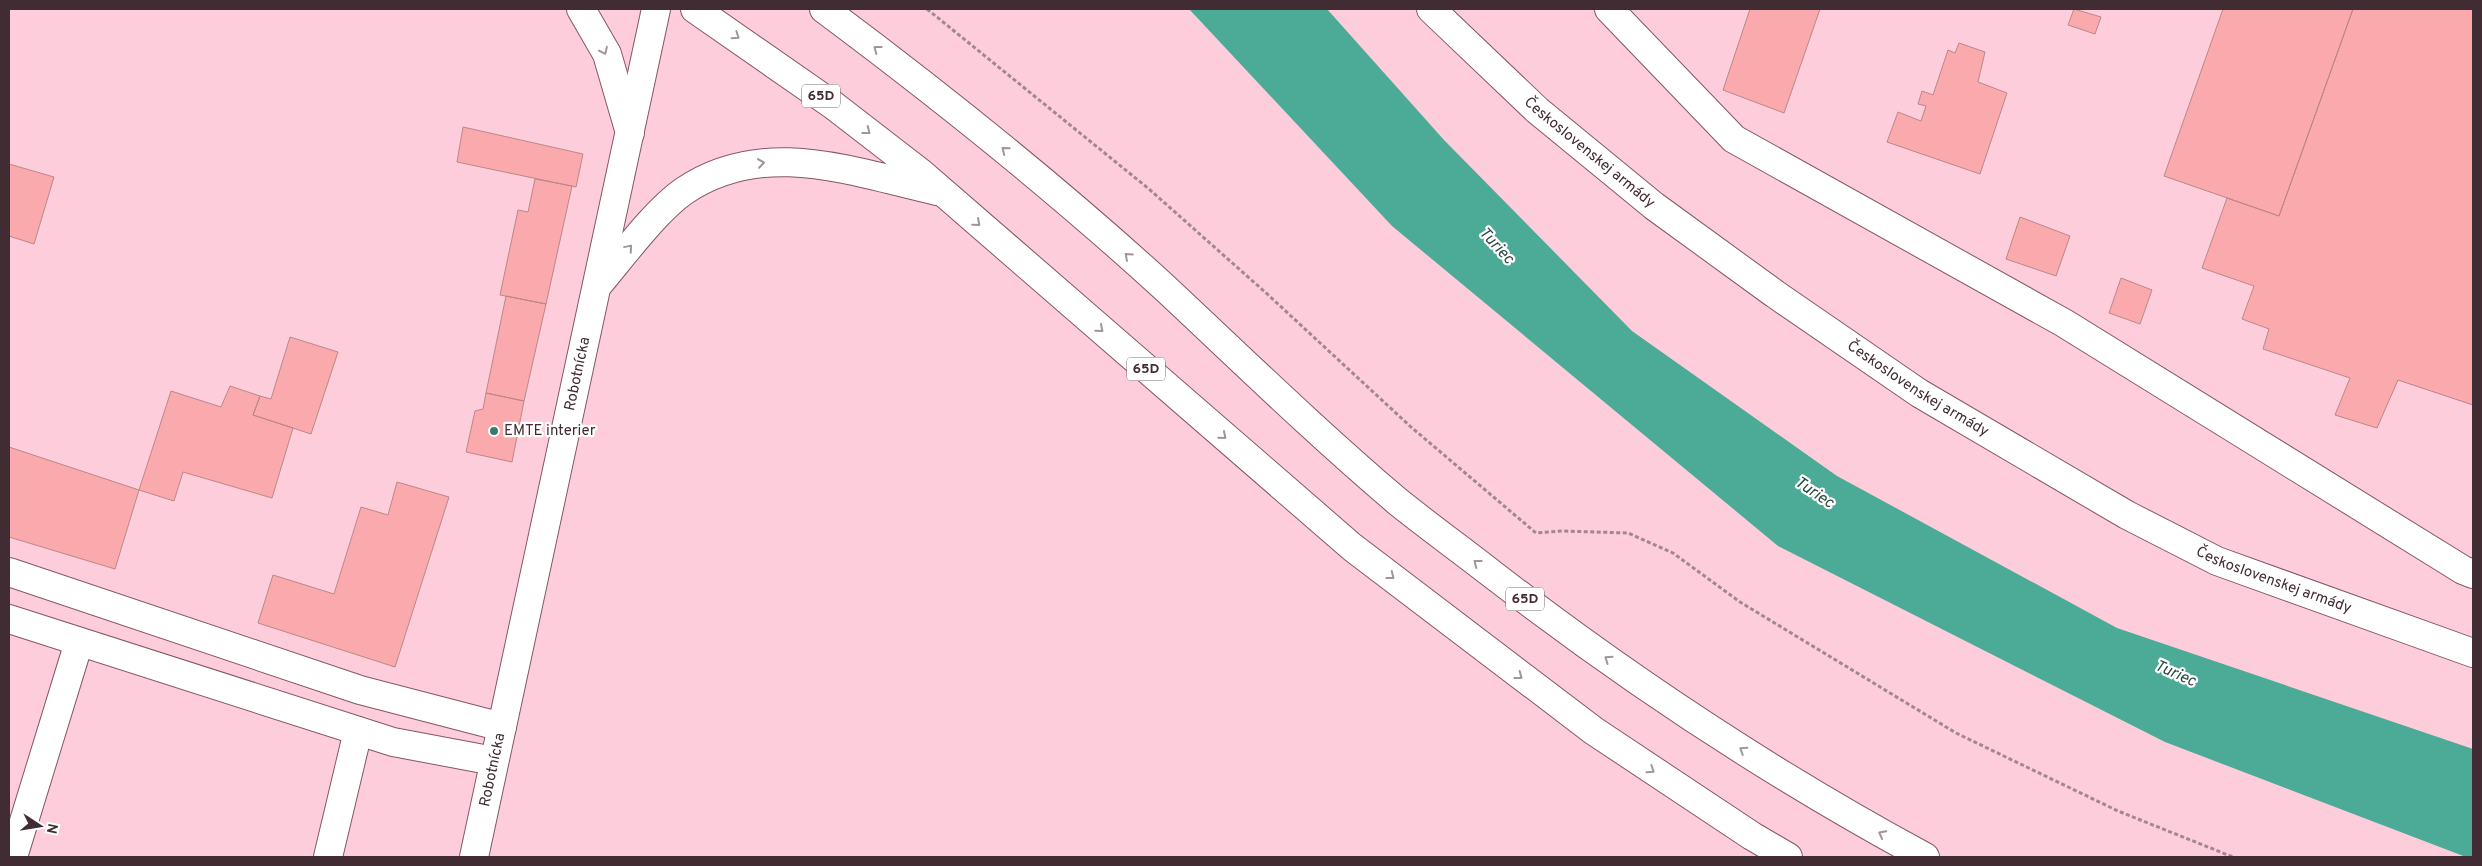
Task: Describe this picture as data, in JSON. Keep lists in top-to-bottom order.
{
  "streets": {
    "main road": ["65D", "Československej armády", "Robotnícka"]
  },
  "water": ["Turiec"],
  "places": ["EMTE interier"],
  "north": "right"
}
